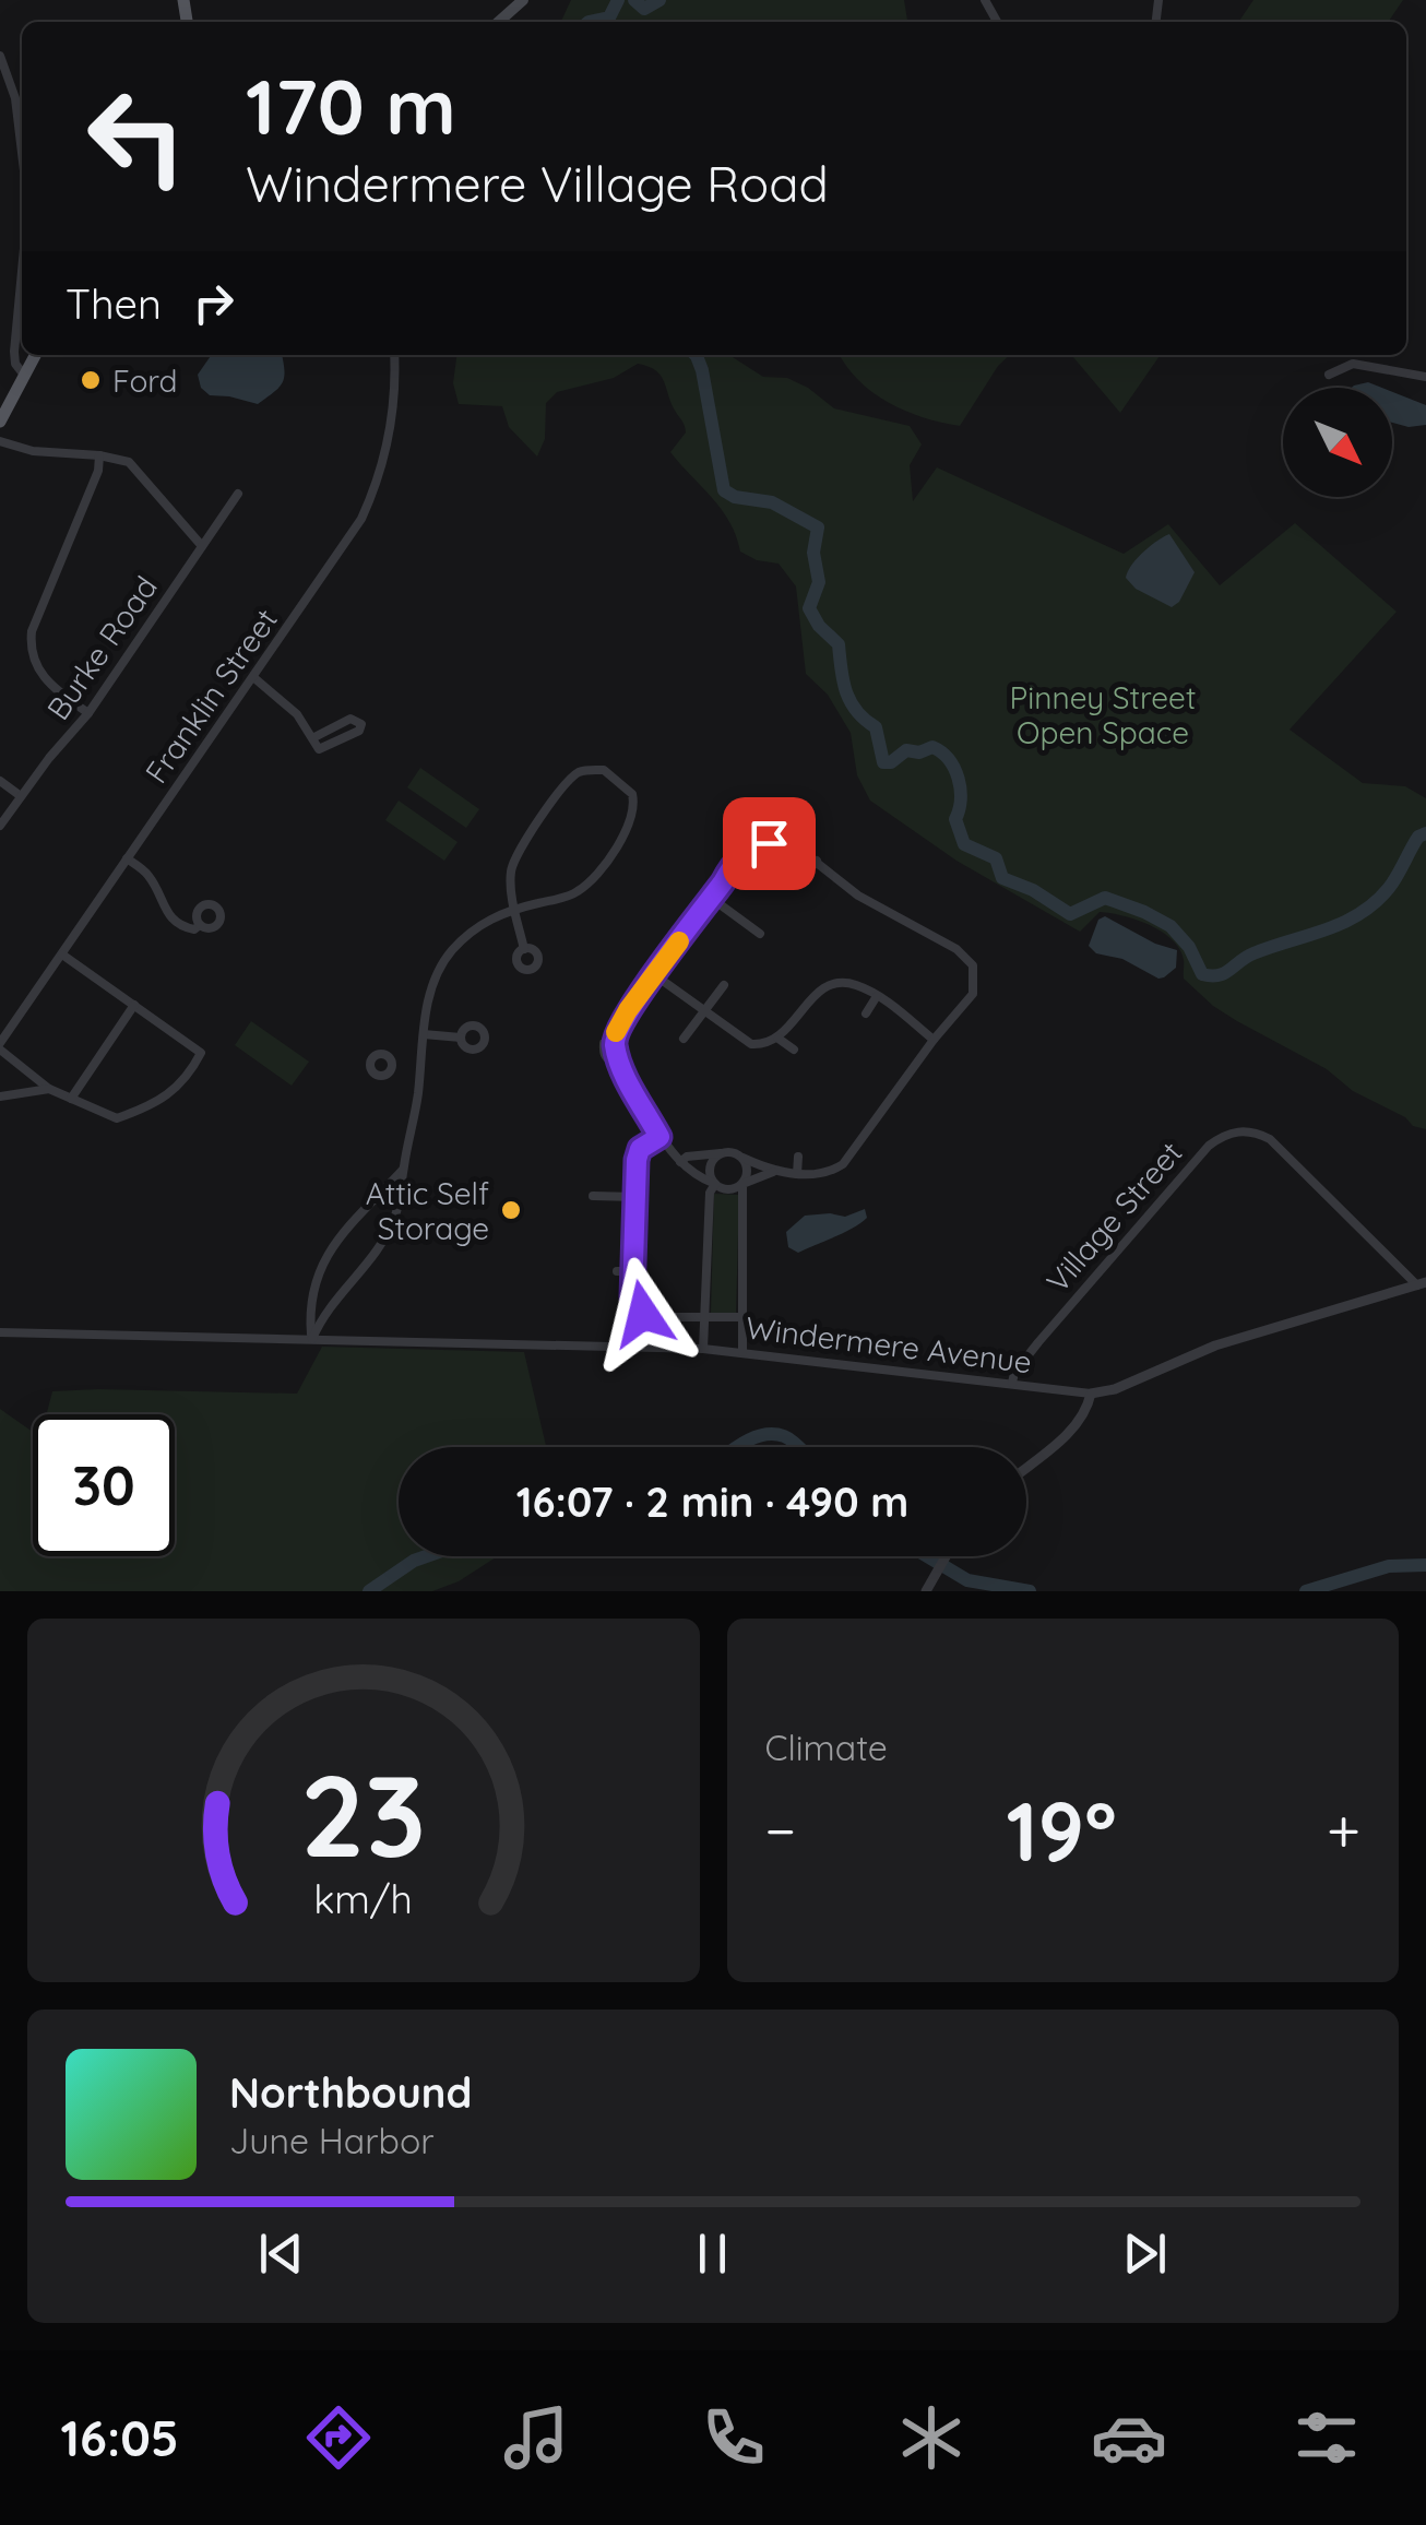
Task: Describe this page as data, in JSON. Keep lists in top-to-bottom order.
{
  "streets": {
    "street": [
      "Burke Road",
      "Franklin Street",
      "Village Street",
      "Windermere Avenue"
    ]
  },
  "crossings": [
    ["Village Street", "Windermere Avenue"]
  ],
  "parks": ["Pinney Street Open Space"],
  "places": ["Ford", "Attic Self Storage"],
  "north": "bottom right",
  "page": {
    "turn": ["170 m", "Windermere Village Road"],
    "then": "Then",
    "limit": "30",
    "trip": "16:07 · 2 min · 490 m",
    "tile": "Climate",
    "heat": ["−", "19°", "+"],
    "song": ["Northbound", "June Harbor"],
    "tabs": "16:05",
    "gauge": ["23", "km/h"]
  }
}
